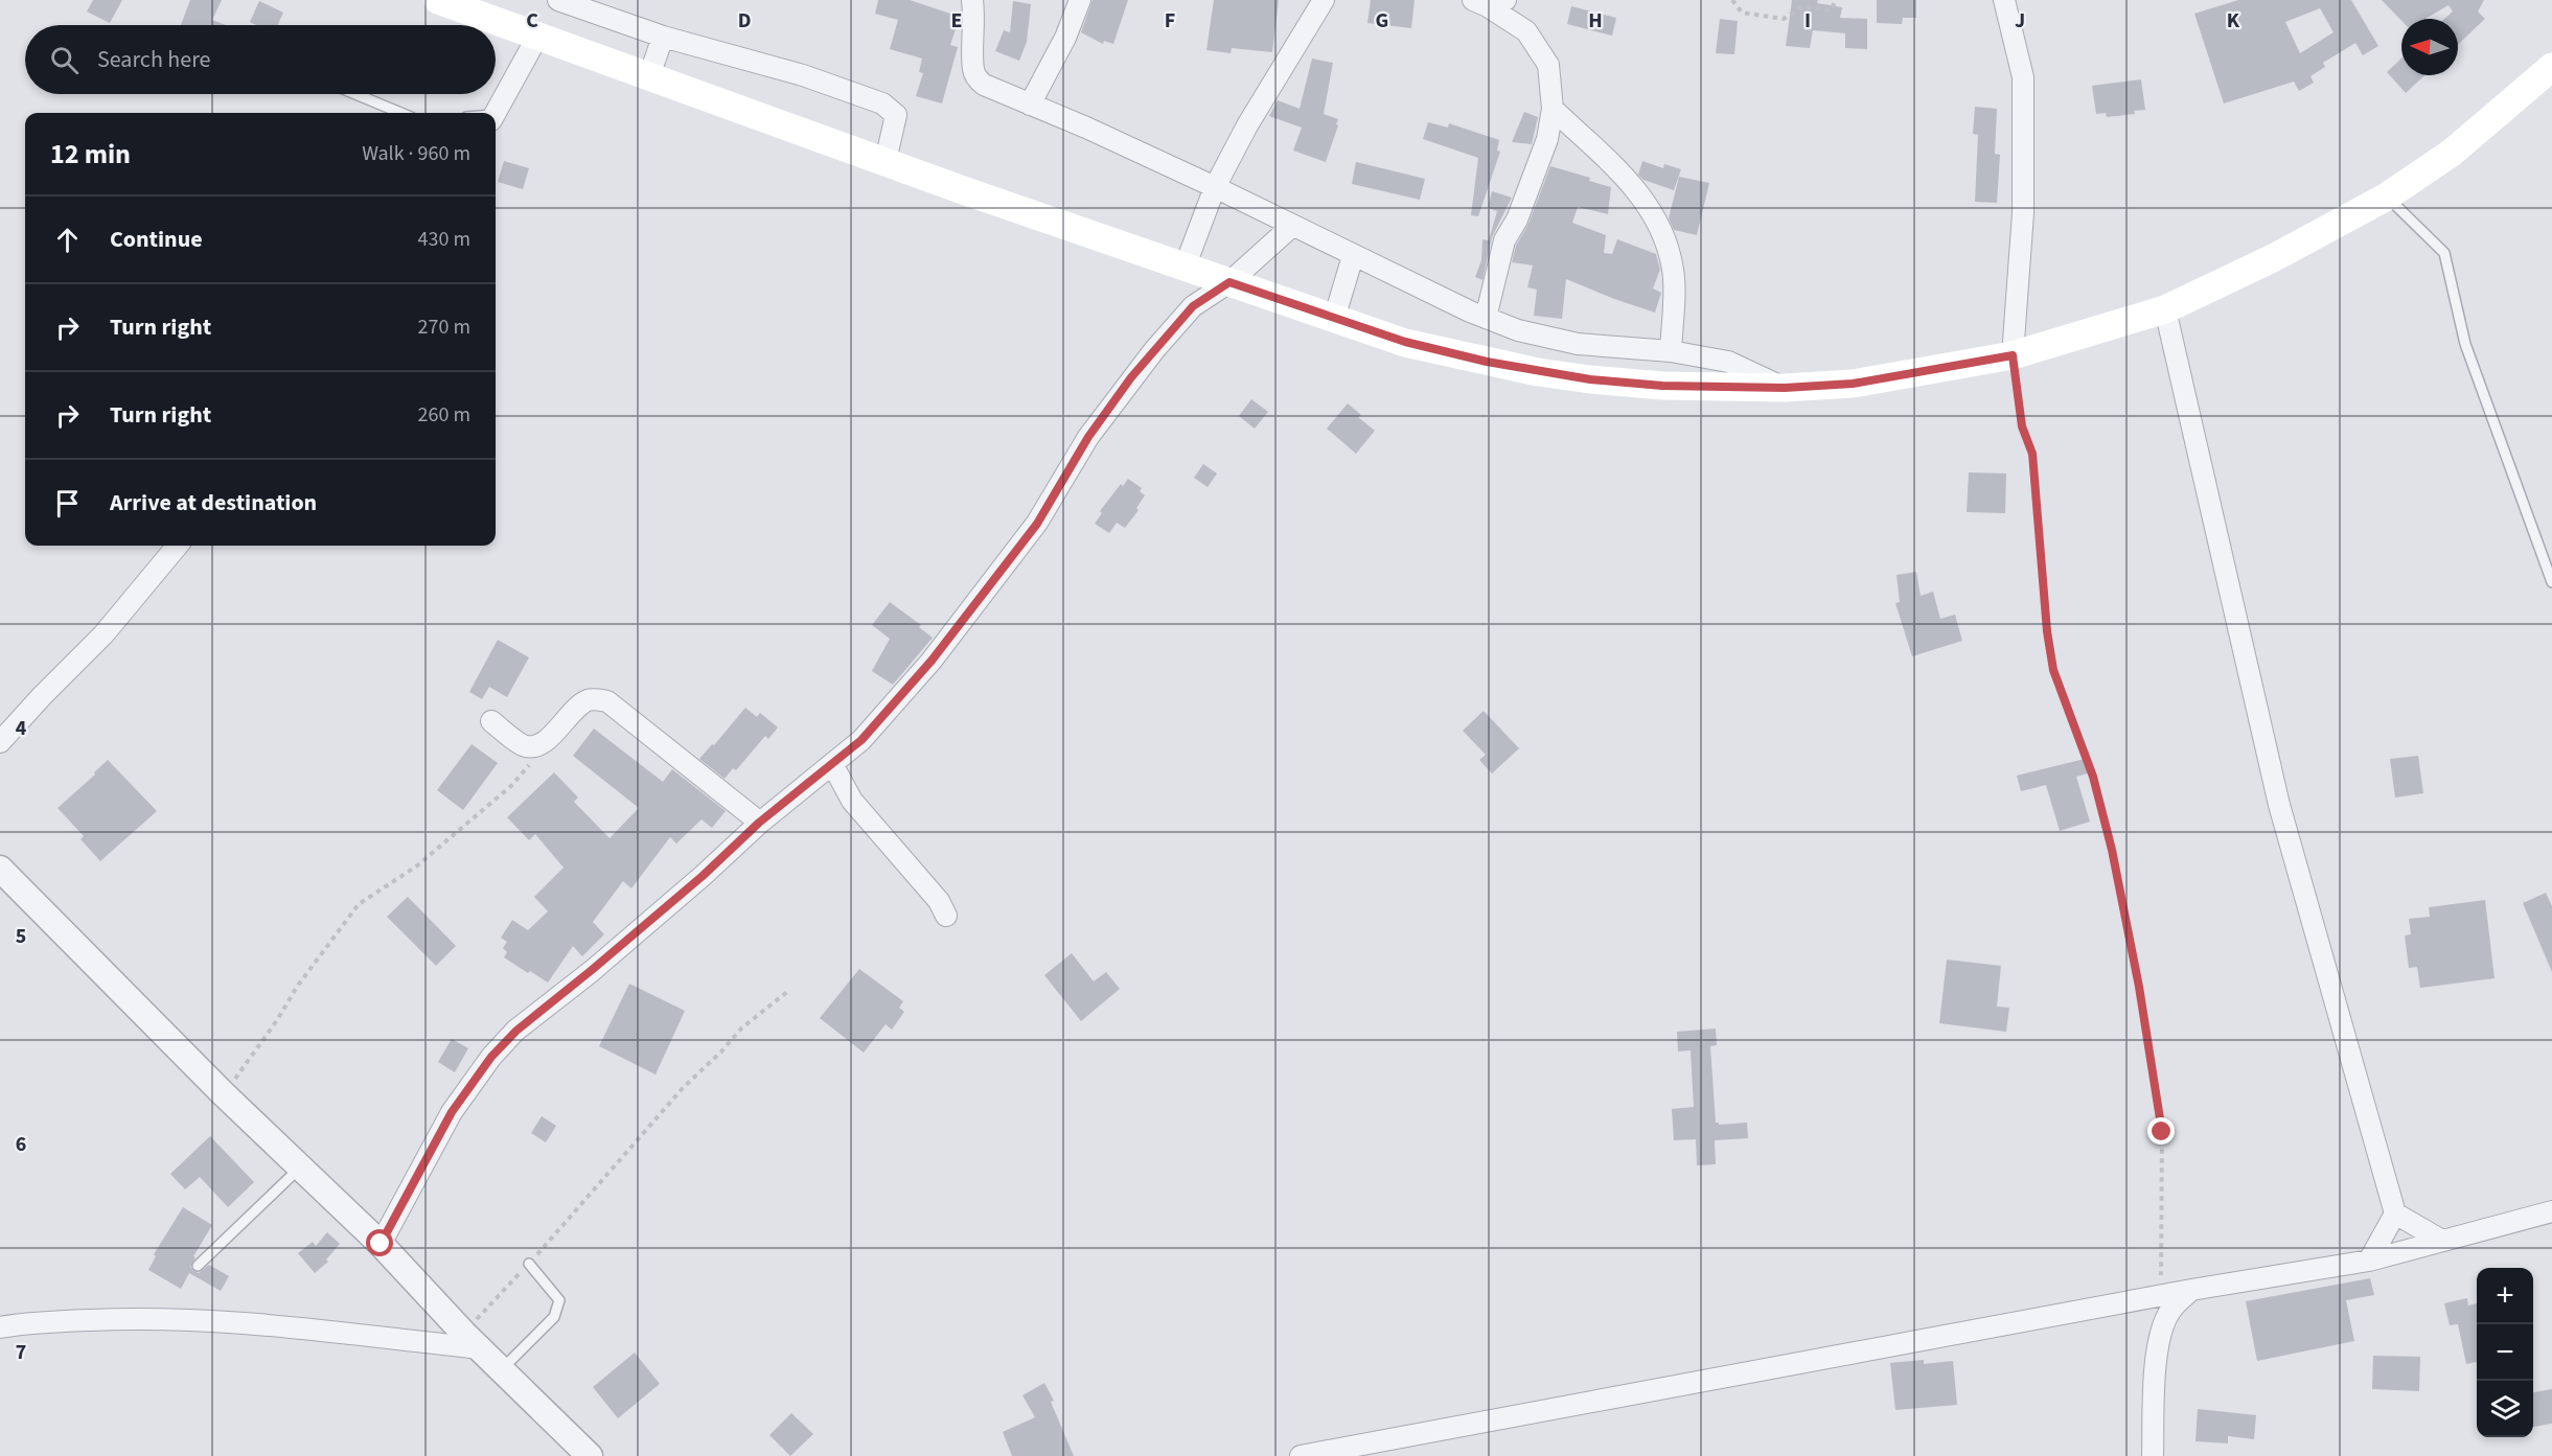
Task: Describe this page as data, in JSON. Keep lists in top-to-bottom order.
{
  "north": "left",
  "page": {
    "search": "Search here",
    "heading": ["12 min", "Walk · 960 m"],
    "list": [
      ["Continue", "430 m"],
      ["Turn right", "270 m"],
      ["Turn right", "260 m"],
      "Arrive at destination"
    ],
    "map_buttons": ["+", "−"]
  },
  "grid": {
    "columns": [
      "C",
      "D",
      "E",
      "F",
      "G",
      "H",
      "I",
      "J",
      "K"
    ],
    "rows": [
      "4",
      "5",
      "6",
      "7"
    ]
  }
}
